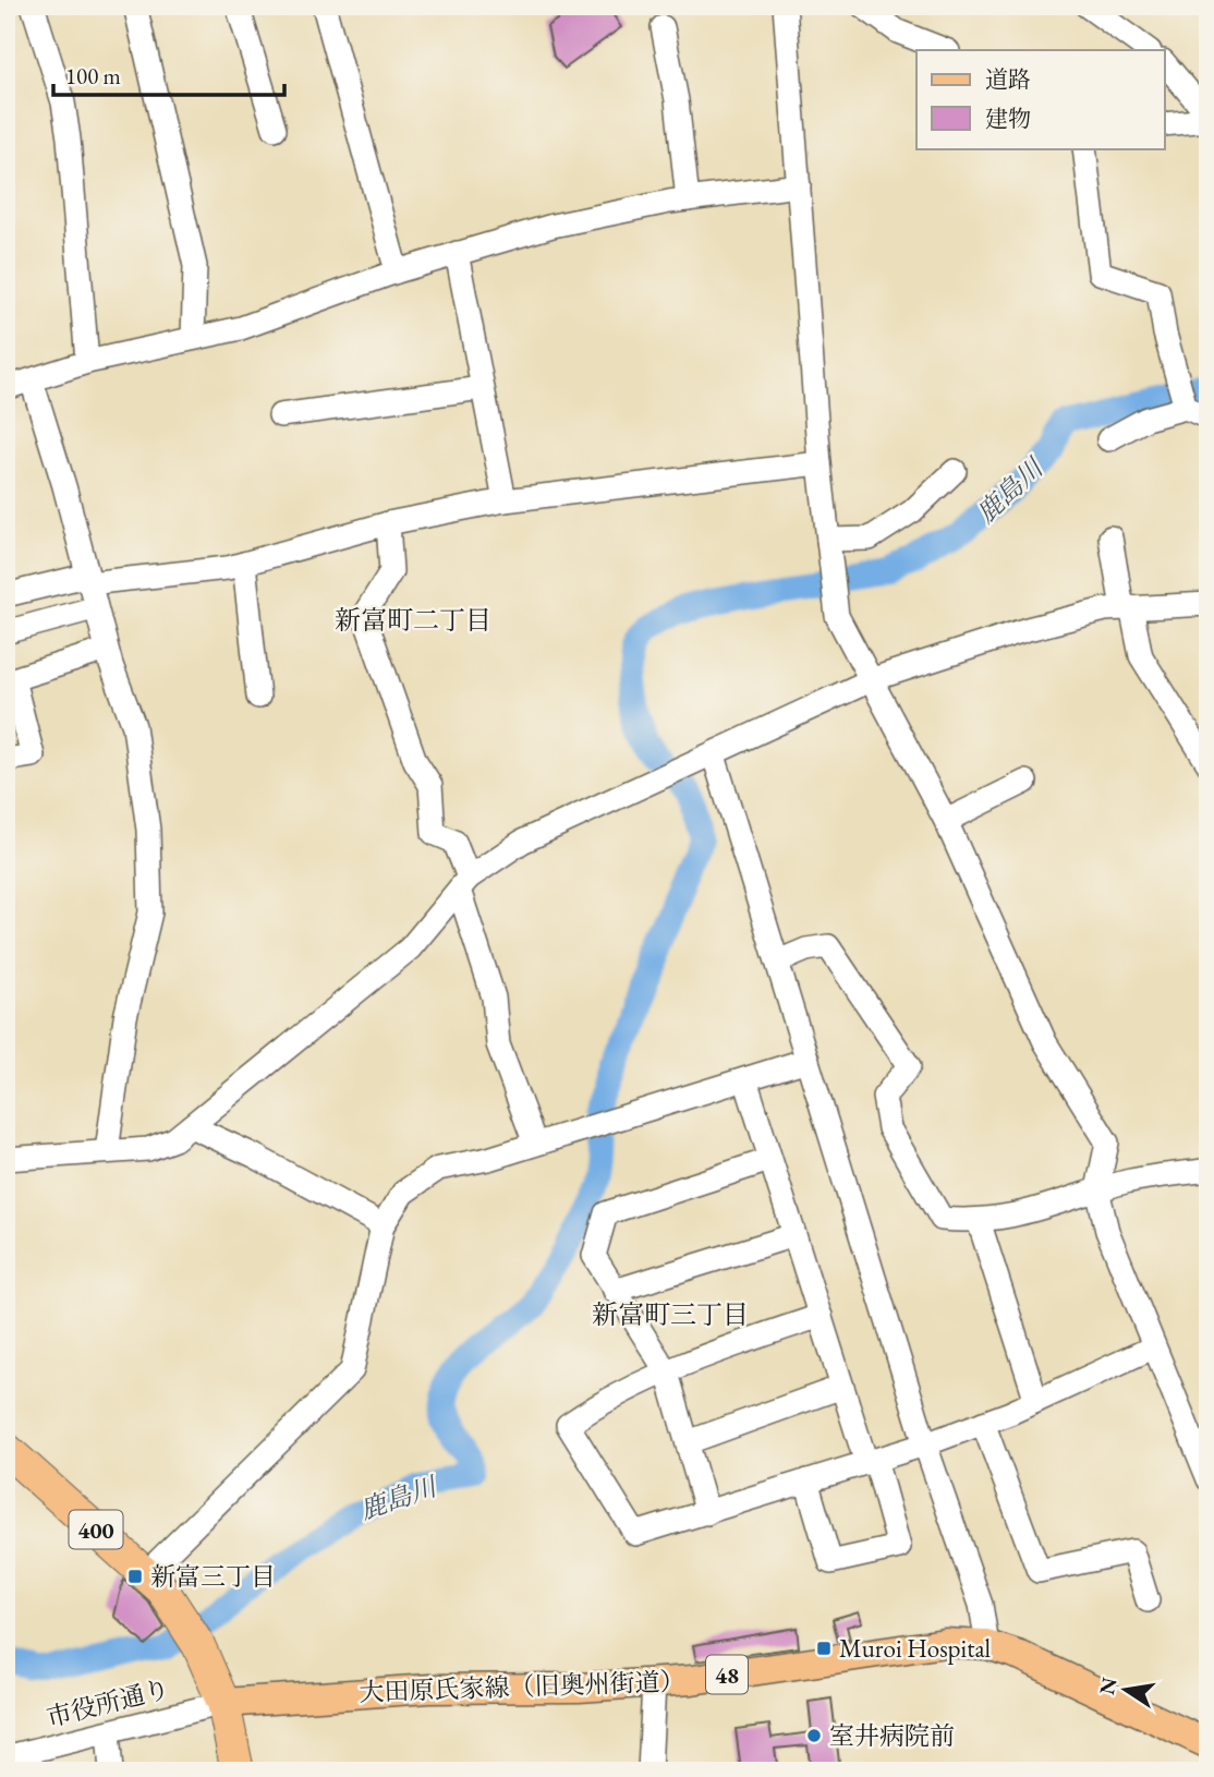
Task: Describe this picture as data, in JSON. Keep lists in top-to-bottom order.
{
  "streets": {
    "highway": ["400"],
    "main road": ["48", "大田原氏家線（旧奥州街道）"],
    "street": ["市役所通り"]
  },
  "crossings": [
    ["400", "大田原氏家線（旧奥州街道）"],
    ["400", "市役所通り"],
    ["大田原氏家線（旧奥州街道）", "市役所通り"]
  ],
  "districts": ["新富町二丁目", "新富町三丁目"],
  "water": ["鹿島川"],
  "places": {
    "transit": ["新富三丁目", "Muroi Hospital"],
    "other": ["室井病院前"]
  },
  "legend": ["道路", "建物"],
  "scale_bar": "100 m",
  "north": "left"
}
